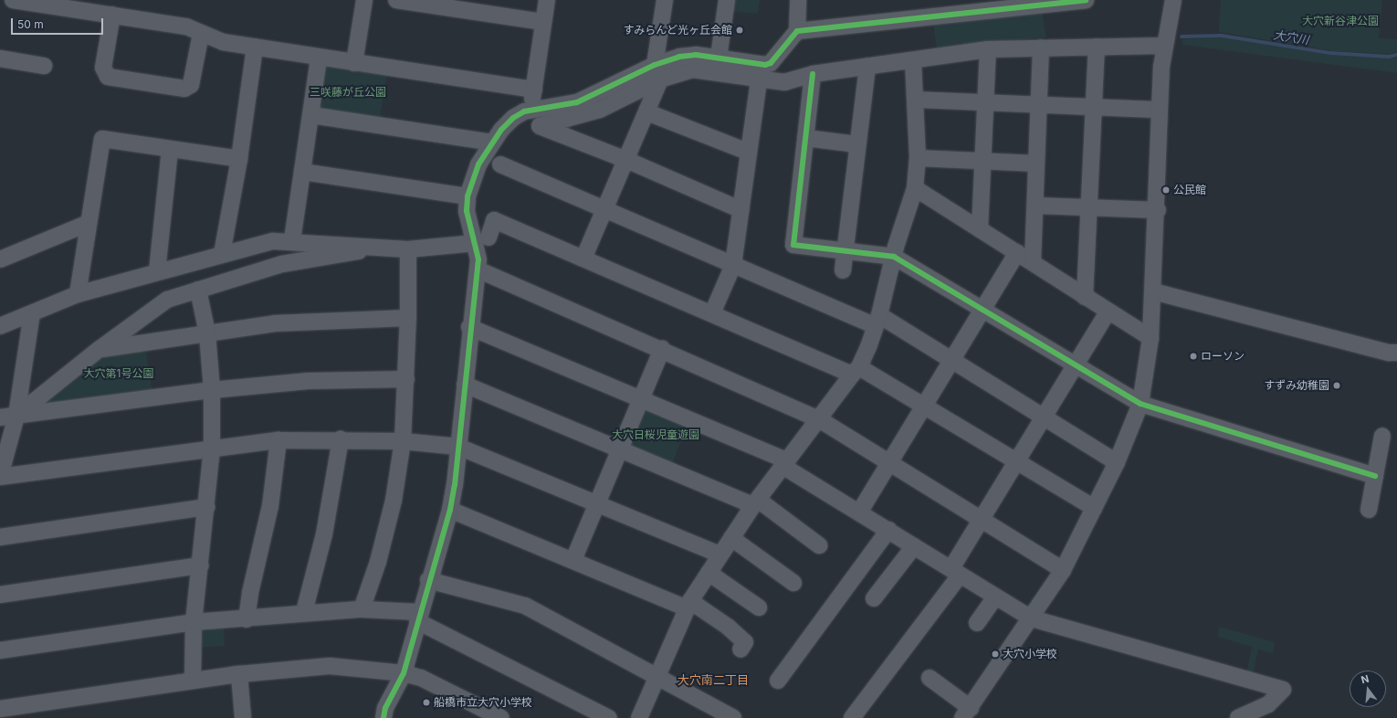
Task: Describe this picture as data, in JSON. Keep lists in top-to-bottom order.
{
  "districts": ["大穴南二丁目"],
  "water": ["大穴川"],
  "parks": [
    "大穴新谷津公園",
    "三咲藤が丘公園",
    "大穴第1号公園",
    "大穴日桜児童遊園"
  ],
  "places": [
    "すみらんど光ヶ丘会館",
    "公民館",
    "ローソン",
    "すずみ幼稚園",
    "大穴小学校",
    "船橋市立大穴小学校"
  ],
  "scale_bar": "50 m",
  "north": "top"
}
